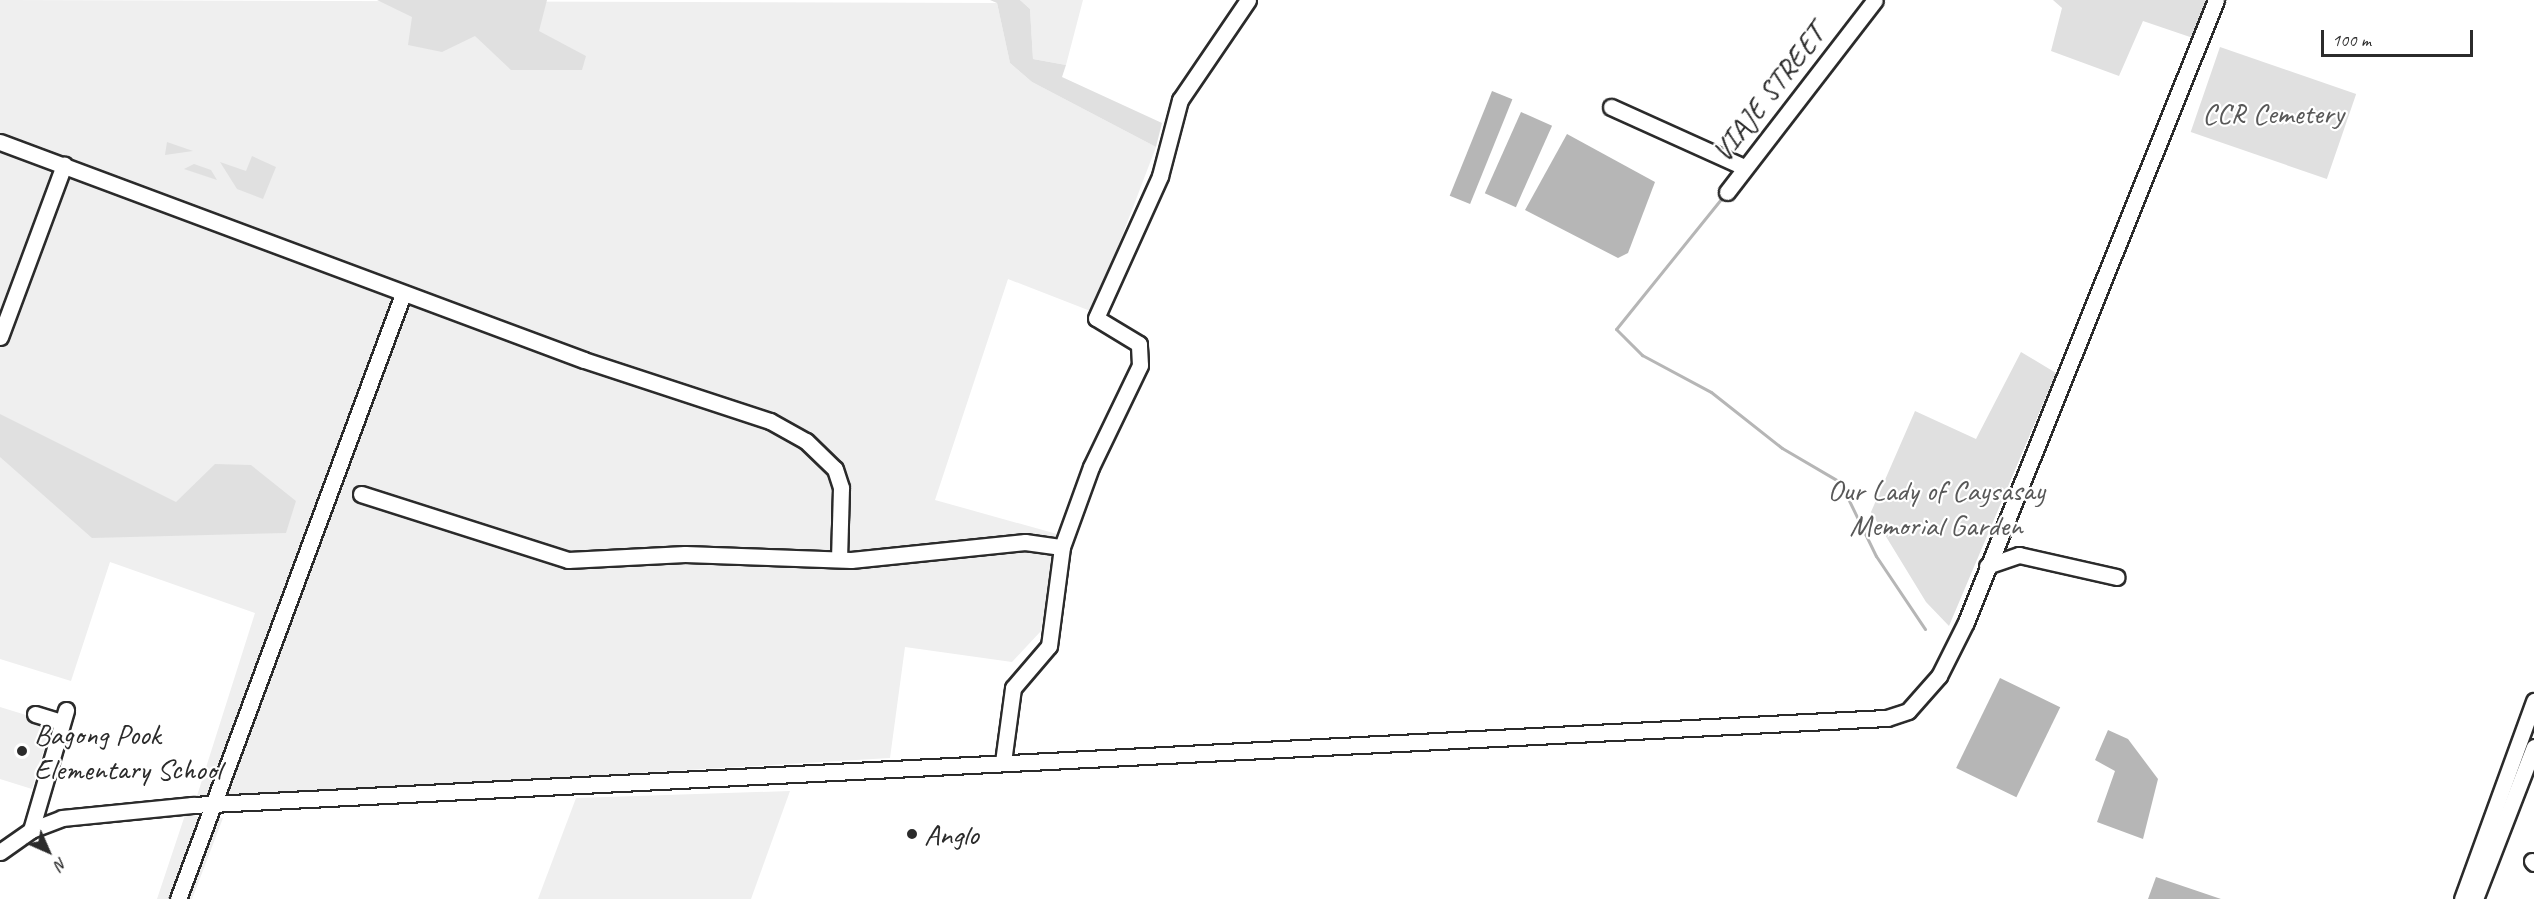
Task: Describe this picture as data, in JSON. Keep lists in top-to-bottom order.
{
  "streets": {
    "street": ["VIAJE STREET"]
  },
  "parks": ["CCR Cemetery", "Our Lady of Caysasay Memorial Garden"],
  "places": ["Bagong Pook Elementary School", "Anglo"],
  "scale_bar": "100 m",
  "north": "bottom right"
}
